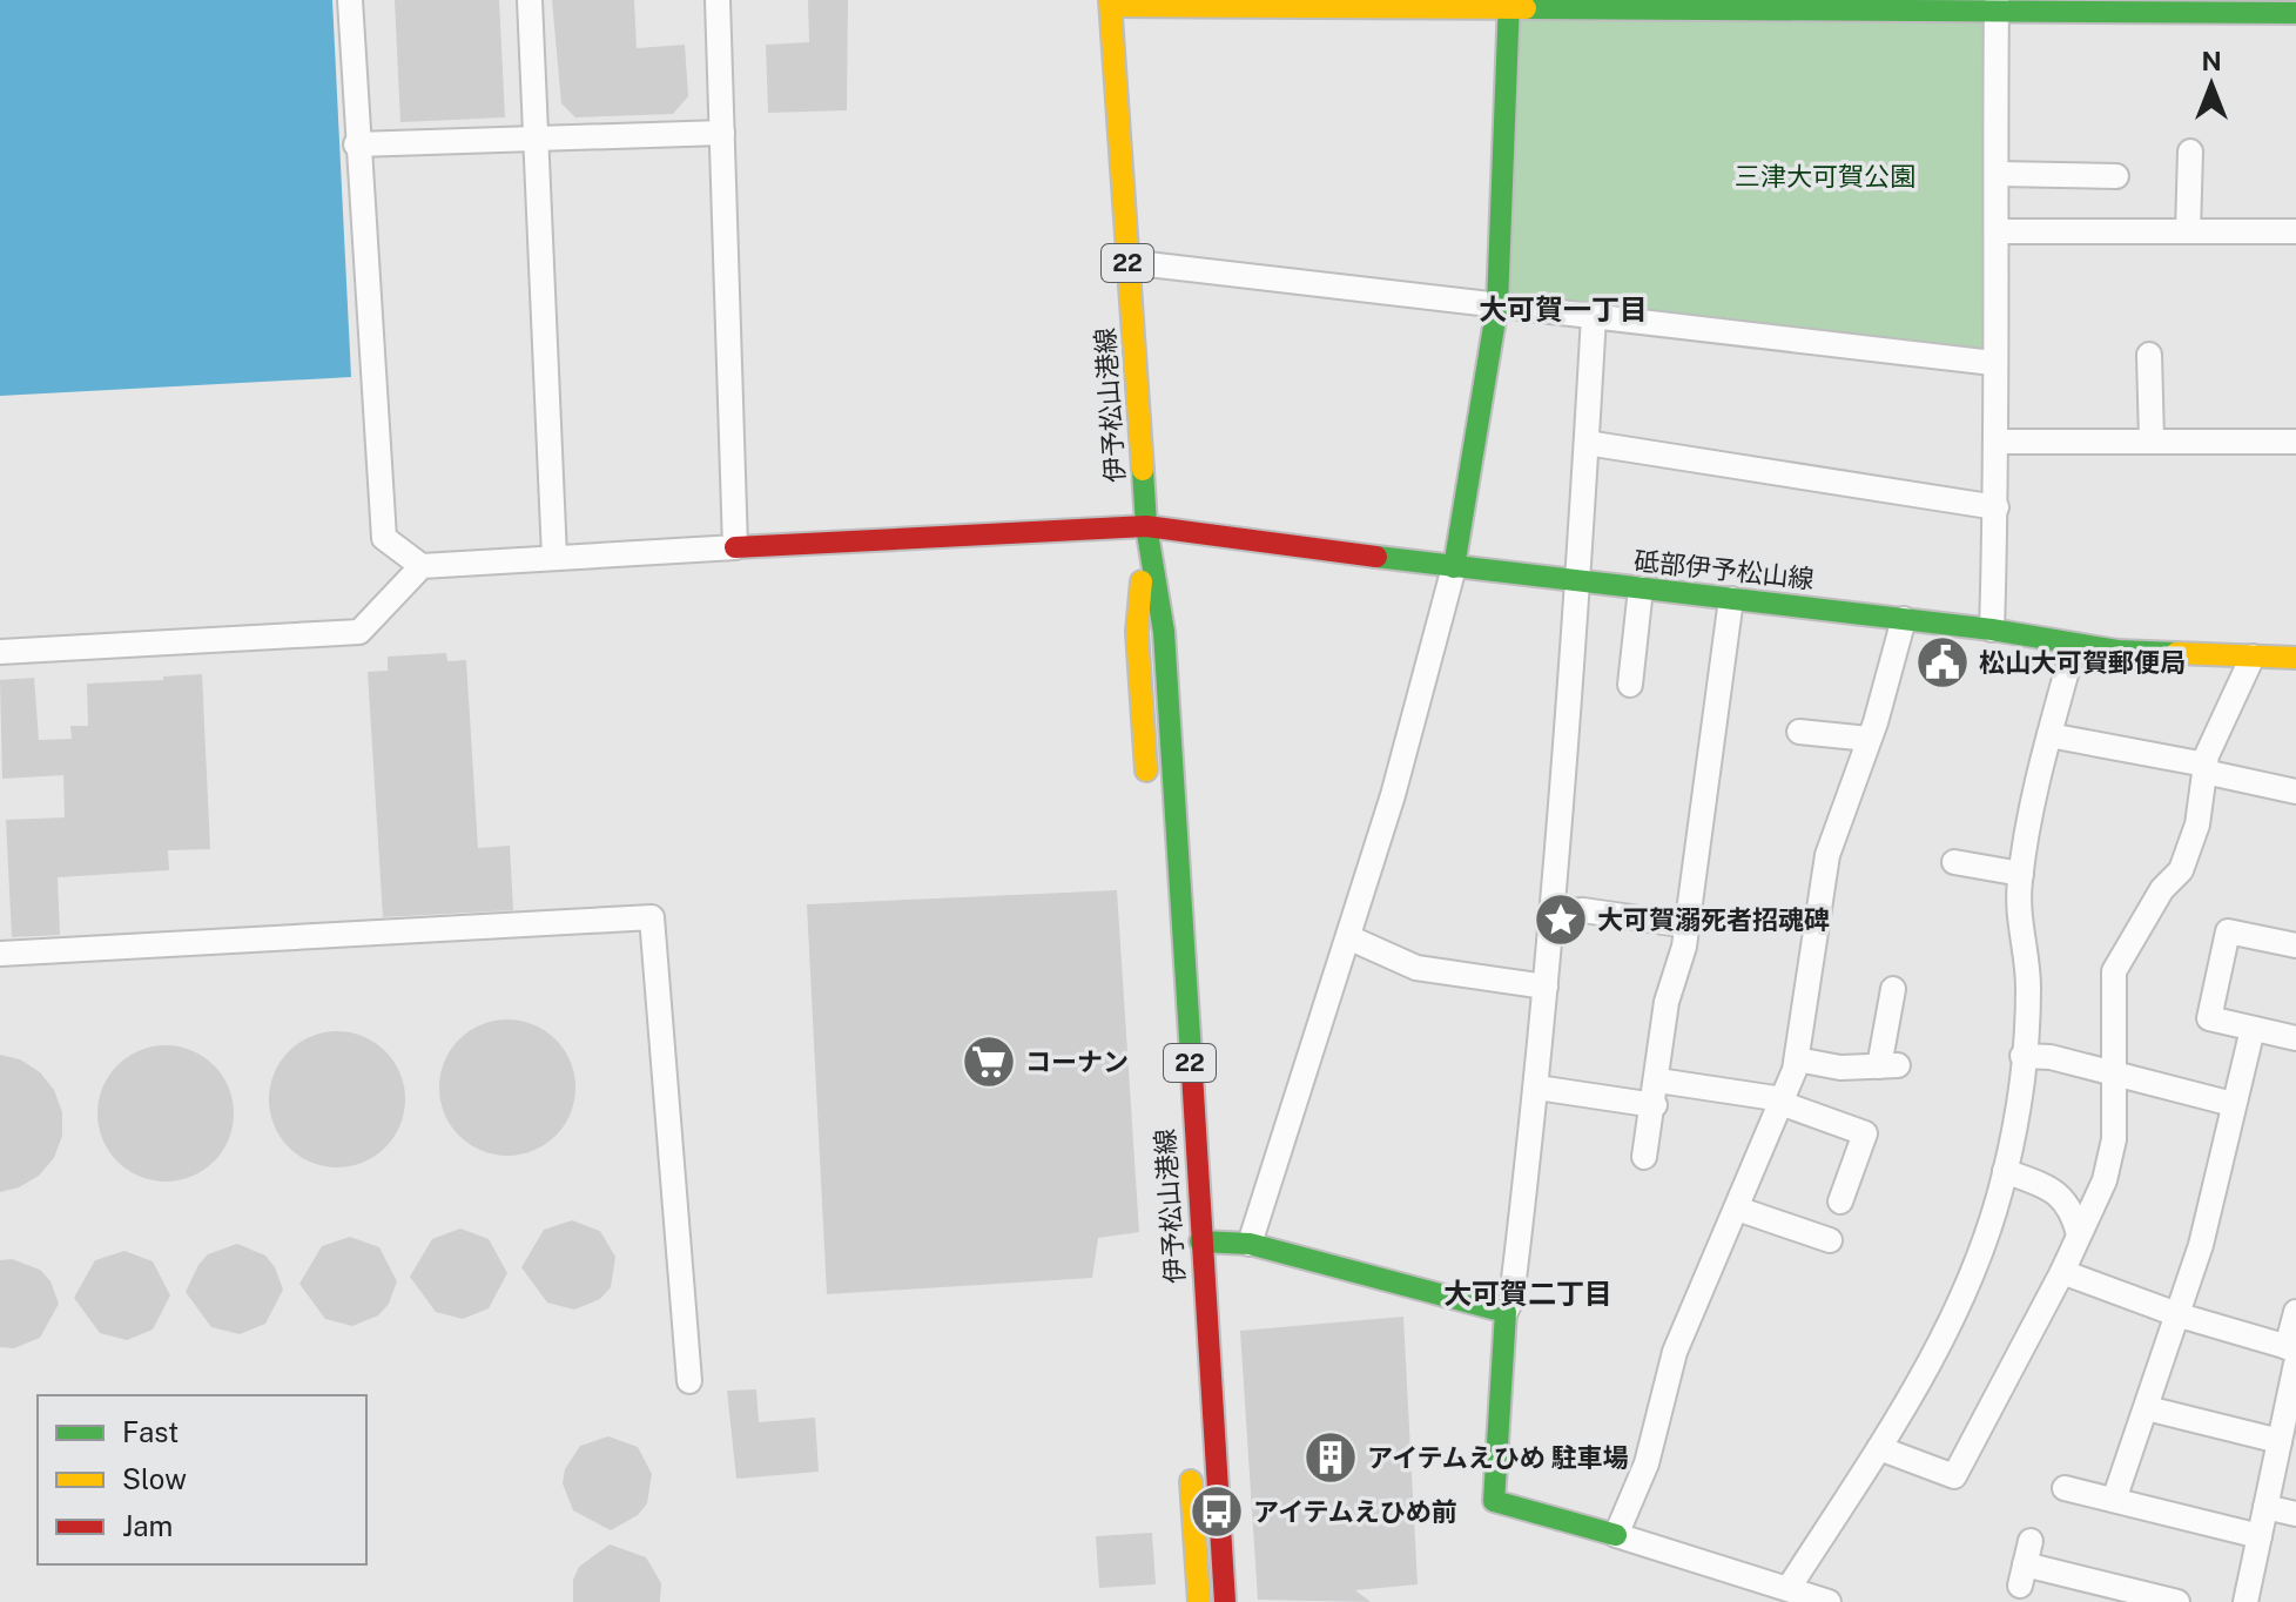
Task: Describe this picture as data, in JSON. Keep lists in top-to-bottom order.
{
  "streets": {
    "main road": ["22", "伊予松山港線", "砥部伊予松山線"]
  },
  "crossings": [
    ["伊予松山港線", "砥部伊予松山線"]
  ],
  "districts": ["大可賀一丁目", "大可賀二丁目"],
  "parks": ["三津大可賀公園"],
  "places": {
    "public building": ["松山大可賀郵便局"],
    "place": ["大可賀溺死者招魂碑"],
    "supermarket": ["コーナン"],
    "building": ["アイテムえひめ 駐車場"],
    "bus stop": ["アイテムえひめ前"]
  },
  "legend": ["Fast", "Slow", "Jam"],
  "north": "top"
}
